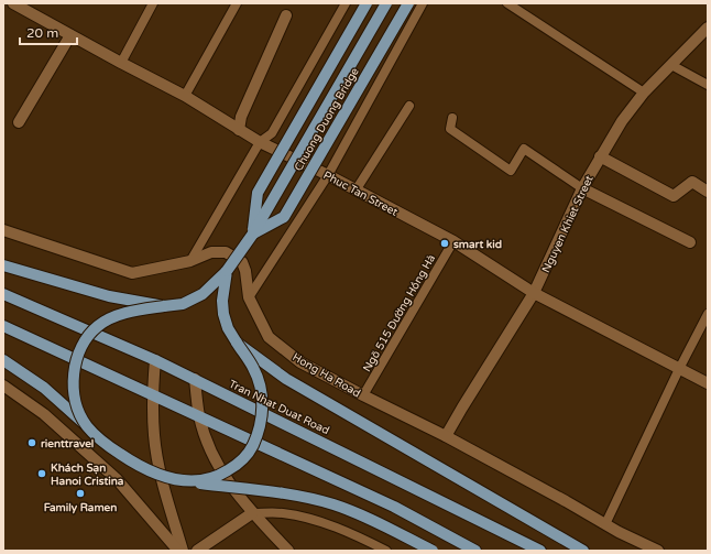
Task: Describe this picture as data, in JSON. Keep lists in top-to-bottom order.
{
  "streets": {
    "main road": ["Chuong Duong Bridge", "Tran Nhat Duat Road"],
    "street": ["Phuc Tan Street", "Nguyen Khiet Street", "Hong Ha Road"],
    "lane": ["Ngõ 515 Đường Hồng Hà"]
  },
  "crossings": [
    ["Phuc Tan Street", "Nguyen Khiet Street"],
    ["Phuc Tan Street", "Ngõ 515 Đường Hồng Hà"],
    ["Nguyen Khiet Street", "Hong Ha Road"],
    ["Ngõ 515 Đường Hồng Hà", "Hong Ha Road"]
  ],
  "places": [
    "smart kid",
    "rienttravel",
    "Khách Sạn Hanoi Cristina",
    "Family Ramen"
  ],
  "scale_bar": "20 m"
}
